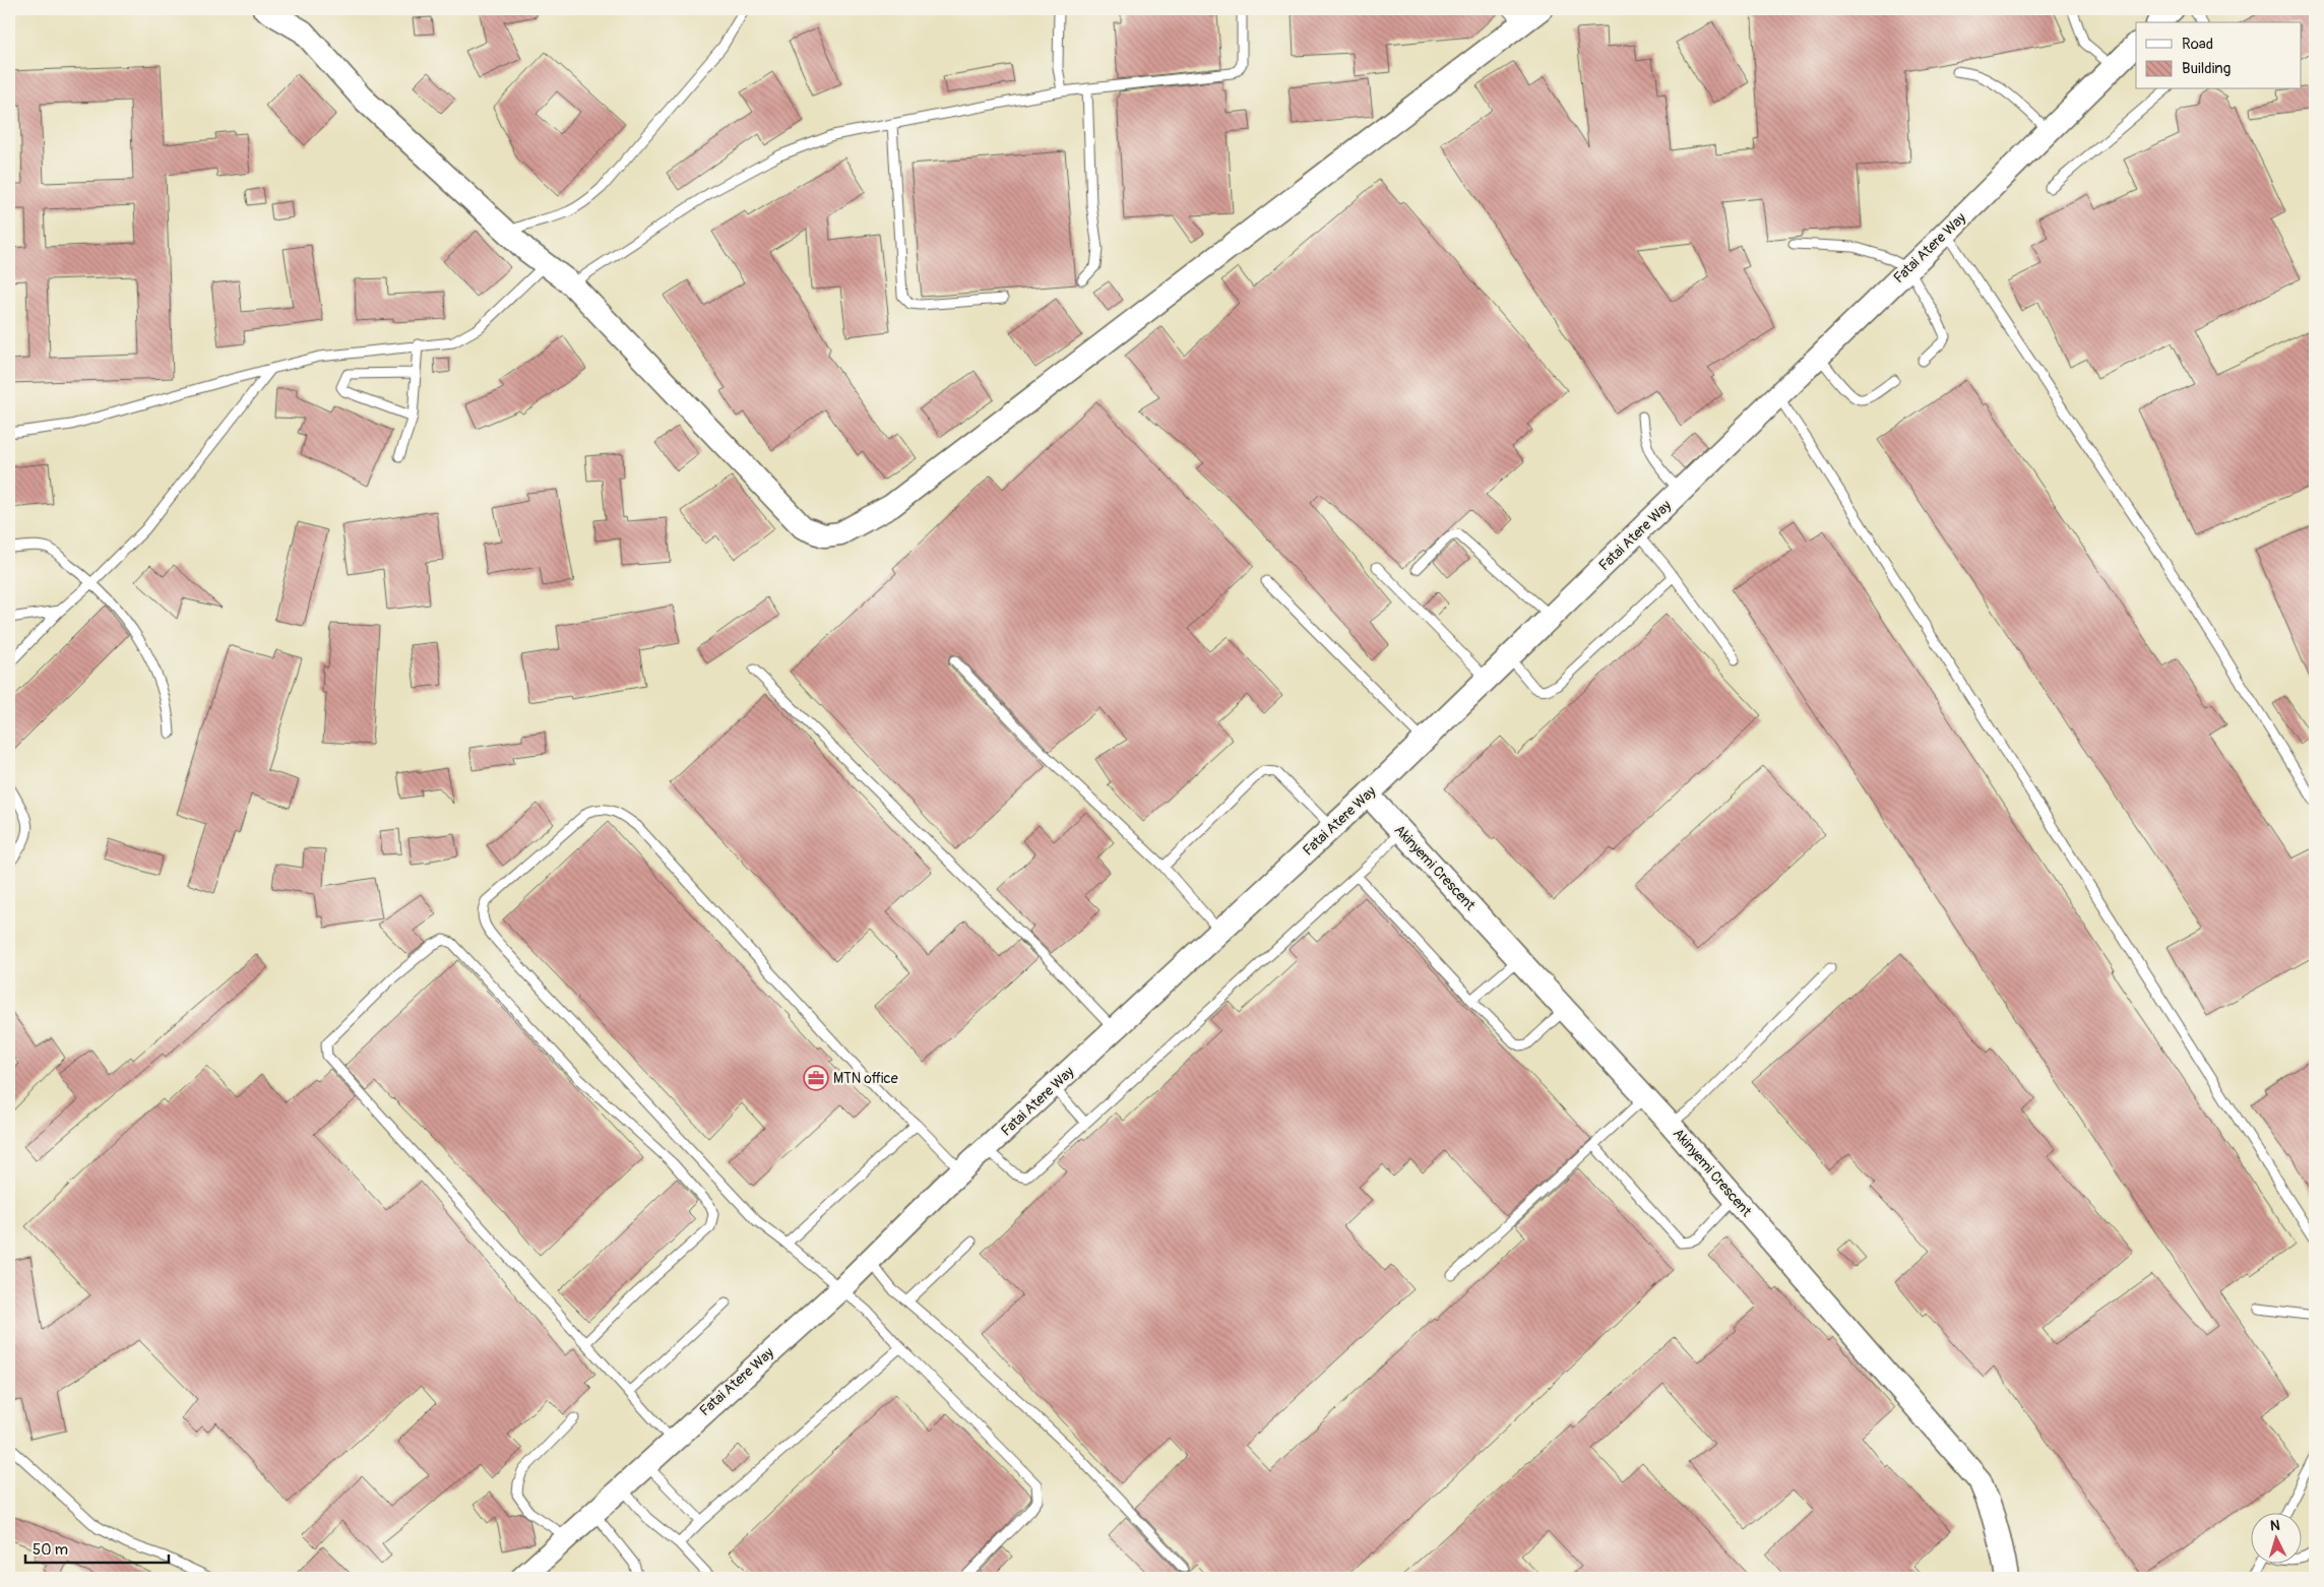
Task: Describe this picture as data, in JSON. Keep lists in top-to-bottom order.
{
  "streets": {
    "street": ["Fatai Atere Way", "Akinyemi Crescent"]
  },
  "crossings": [
    ["Fatai Atere Way", "Akinyemi Crescent"]
  ],
  "places": {
    "office": ["MTN office"]
  },
  "legend": ["Road", "Building"],
  "scale_bar": "50 m",
  "north": "top"
}
